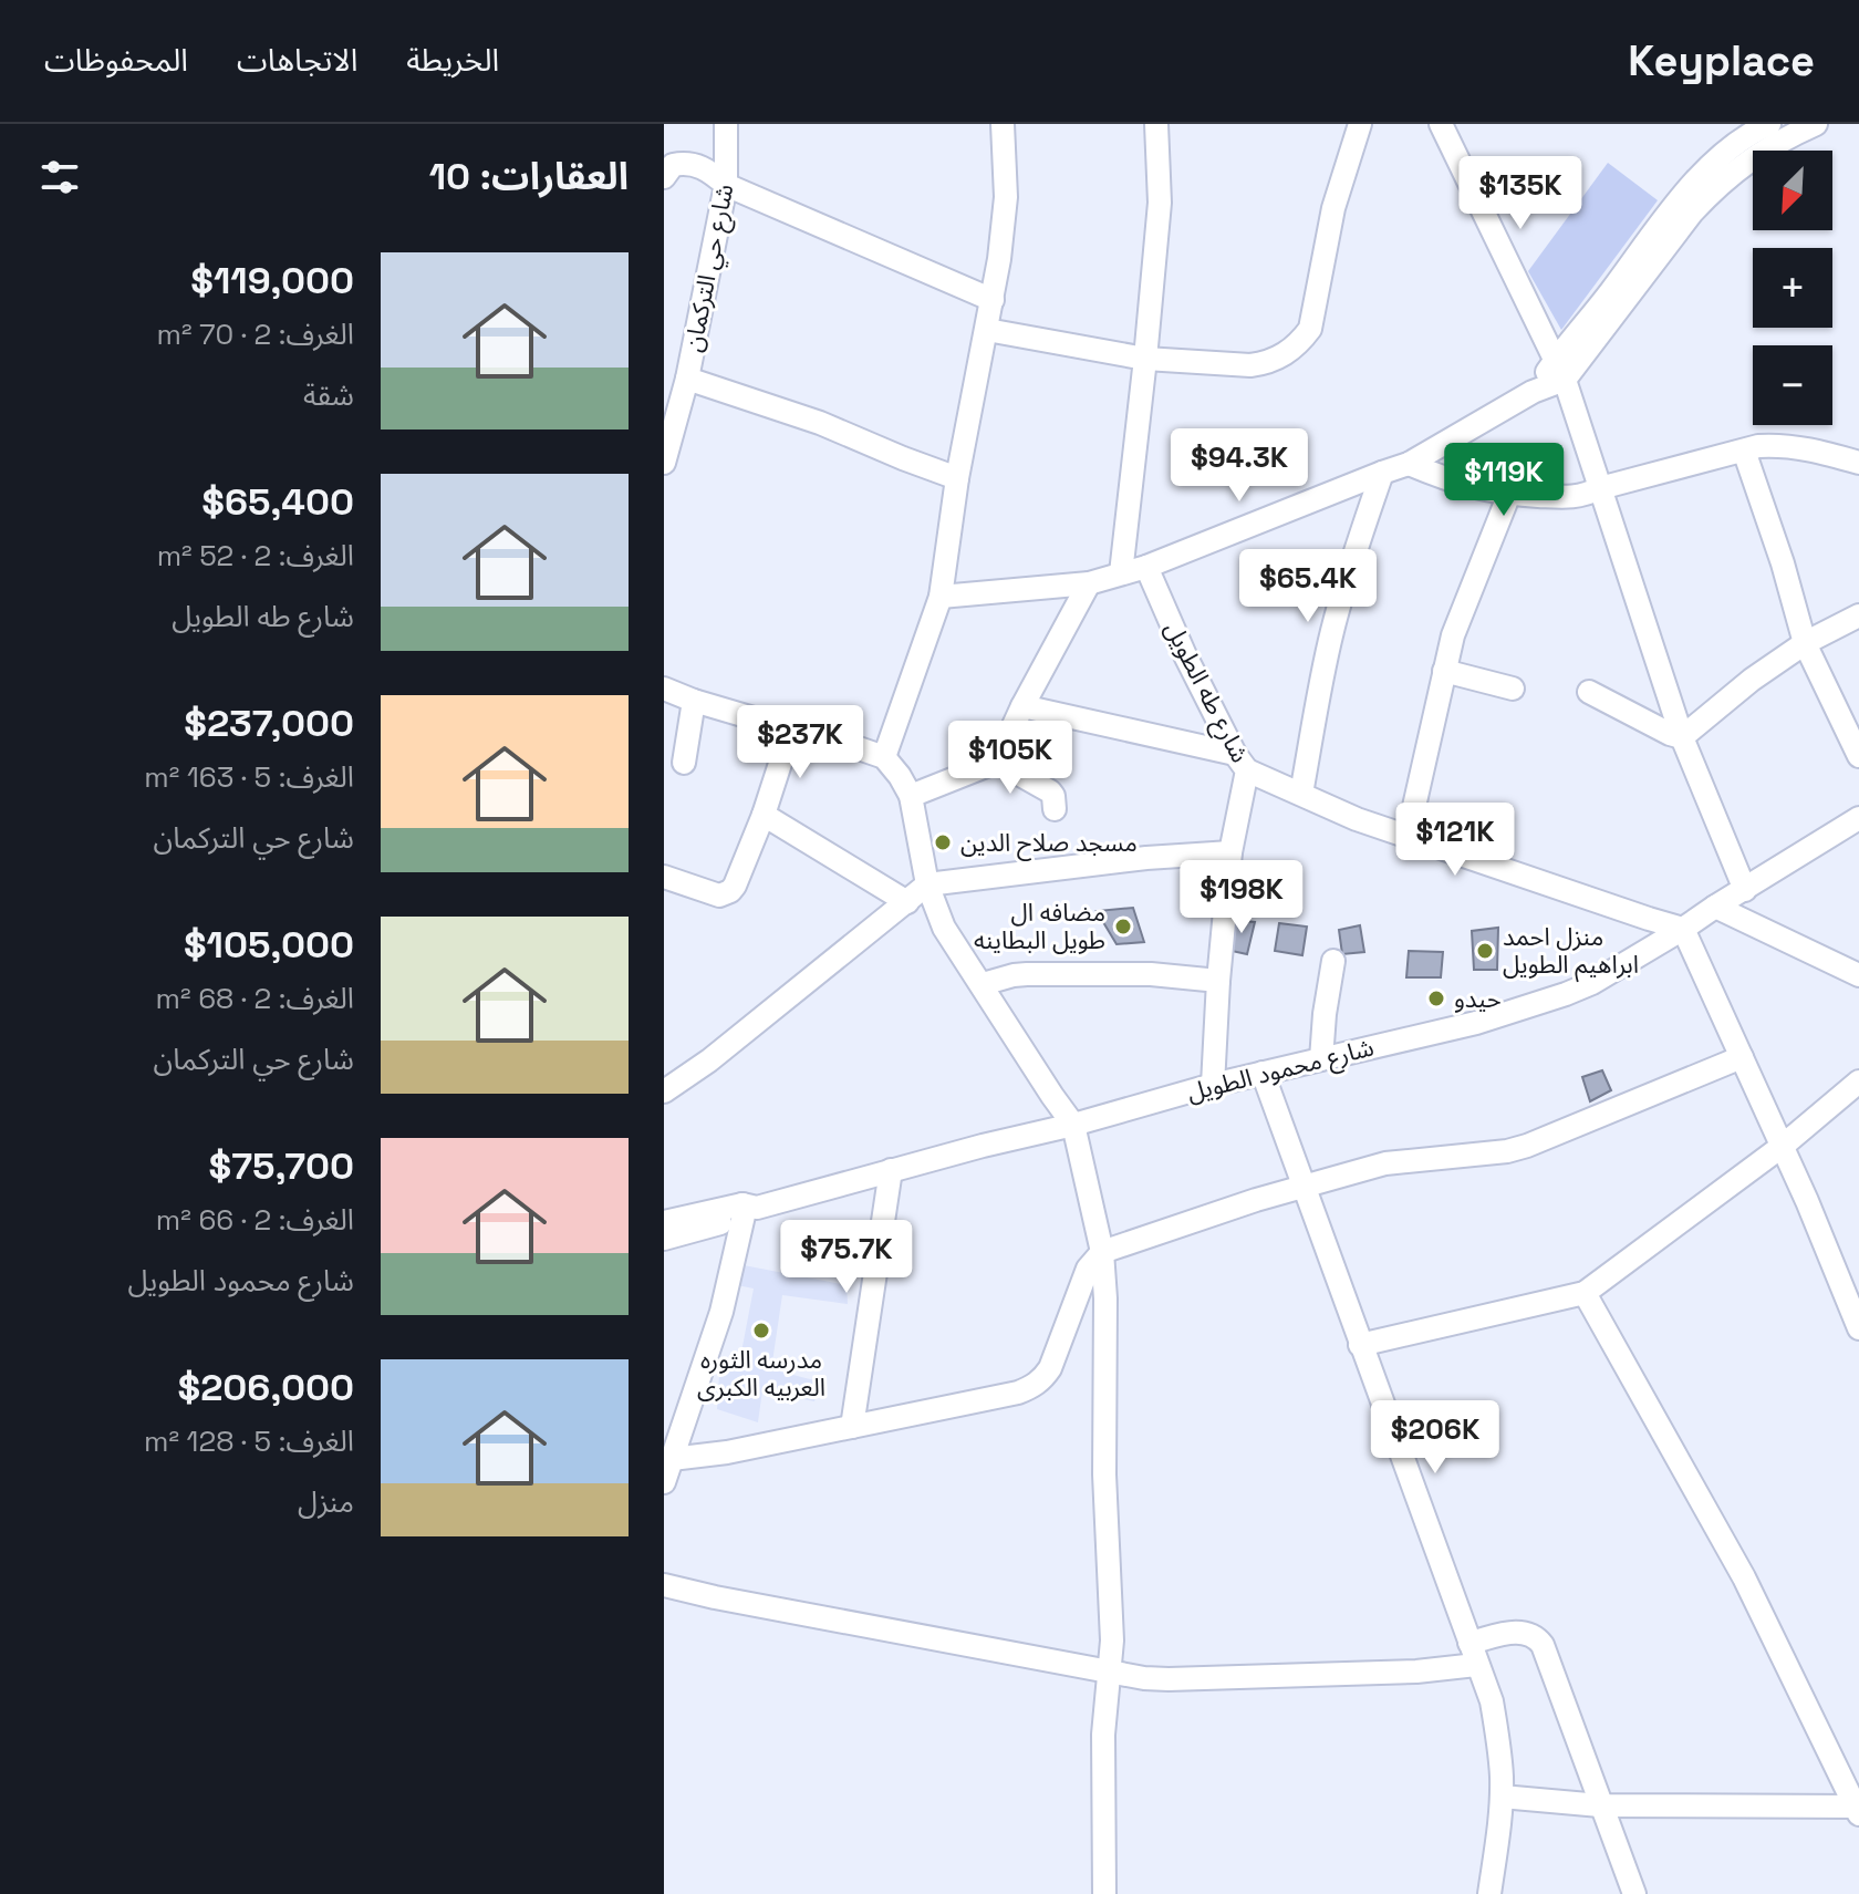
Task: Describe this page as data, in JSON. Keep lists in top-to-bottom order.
{
  "streets": {
    "street": ["شارع حي التركمان", "شارع طه الطويل", "شارع محمود الطويل"]
  },
  "crossings": [
    ["شارع طه الطويل", "شارع محمود الطويل"]
  ],
  "places": [
    "مسجد صلاح الدين",
    "مضافه ال طويل البطاينه",
    "منزل احمد ابراهيم الطويل",
    "حيدو",
    "مدرسه الثوره العربيه الكبرى"
  ],
  "north": "bottom left",
  "page": {
    "header": "Keyplace",
    "nav": ["الخريطة", "الاتجاهات", "المحفوظات"],
    "heading": "العقارات: 10",
    "map_buttons": ["+", "−"],
    "price": [
      "$135K",
      "$94.3K",
      "$119K",
      "$65.4K",
      "$237K",
      "$105K",
      "$121K",
      "$198K",
      "$75.7K",
      "$206K"
    ],
    "list": [
      {
        "name": "$119,000",
        "note": "الغرف: 2 · 70 m² · شقة"
      },
      {
        "name": "$65,400",
        "note": "الغرف: 2 · 52 m² · شارع طه الطويل"
      },
      {
        "name": "$237,000",
        "note": "الغرف: 5 · 163 m² · شارع حي التركمان"
      },
      {
        "name": "$105,000",
        "note": "الغرف: 2 · 68 m² · شارع حي التركمان"
      },
      {
        "name": "$75,700",
        "note": "الغرف: 2 · 66 m² · شارع محمود الطويل"
      },
      {
        "name": "$206,000",
        "note": "الغرف: 5 · 128 m² · منزل"
      }
    ]
  }
}
